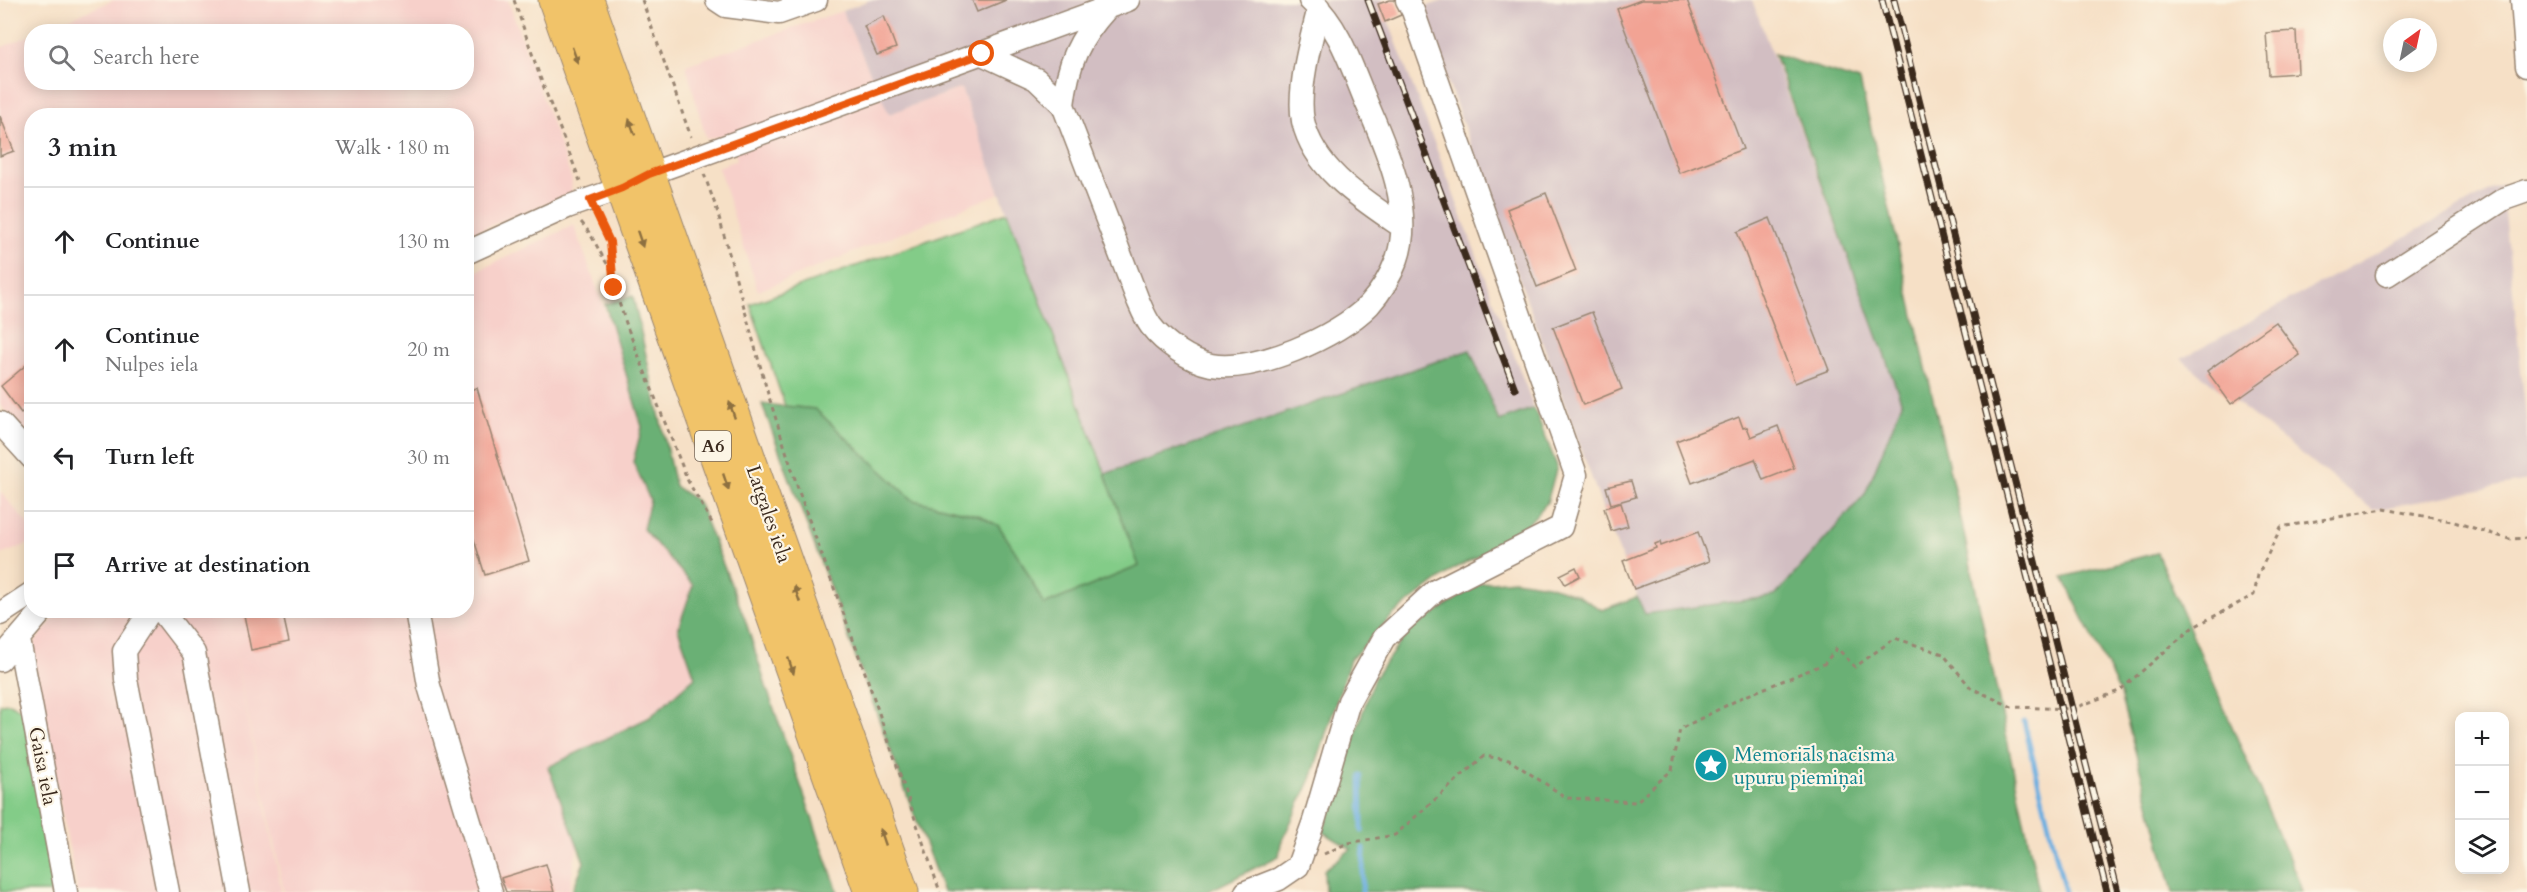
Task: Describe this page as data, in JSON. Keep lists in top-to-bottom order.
{
  "streets": {
    "highway": ["A6", "Latgales iela"],
    "street": ["Gaisa iela"]
  },
  "places": {
    "place": ["Memoriāls nacisma upuru piemiņai"]
  },
  "north": "top right",
  "page": {
    "search": "Search here",
    "heading": ["3 min", "Walk · 180 m"],
    "list": [
      ["Continue", "130 m"],
      ["Continue", "Nulpes iela", "20 m"],
      ["Turn left", "30 m"],
      "Arrive at destination"
    ],
    "map_buttons": ["+", "−"]
  }
}
